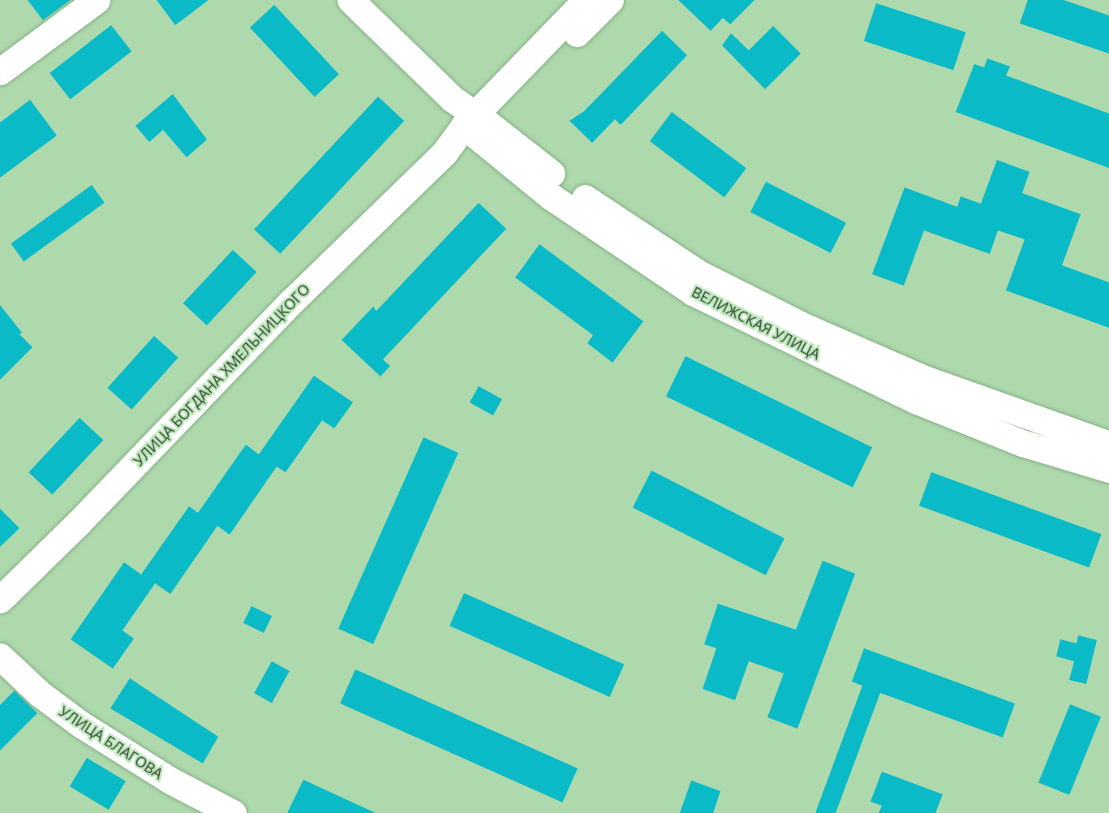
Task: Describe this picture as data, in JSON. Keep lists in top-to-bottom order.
{
  "streets": {
    "main road": ["ВЕЛИЖСКАЯ УЛИЦА", "УЛИЦА БОГДАНА ХМЕЛЬНИЦКОГО", "УЛИЦА БЛАГОВА"]
  },
  "crossings": [
    ["ВЕЛИЖСКАЯ УЛИЦА", "УЛИЦА БОГДАНА ХМЕЛЬНИЦКОГО"]
  ]
}
